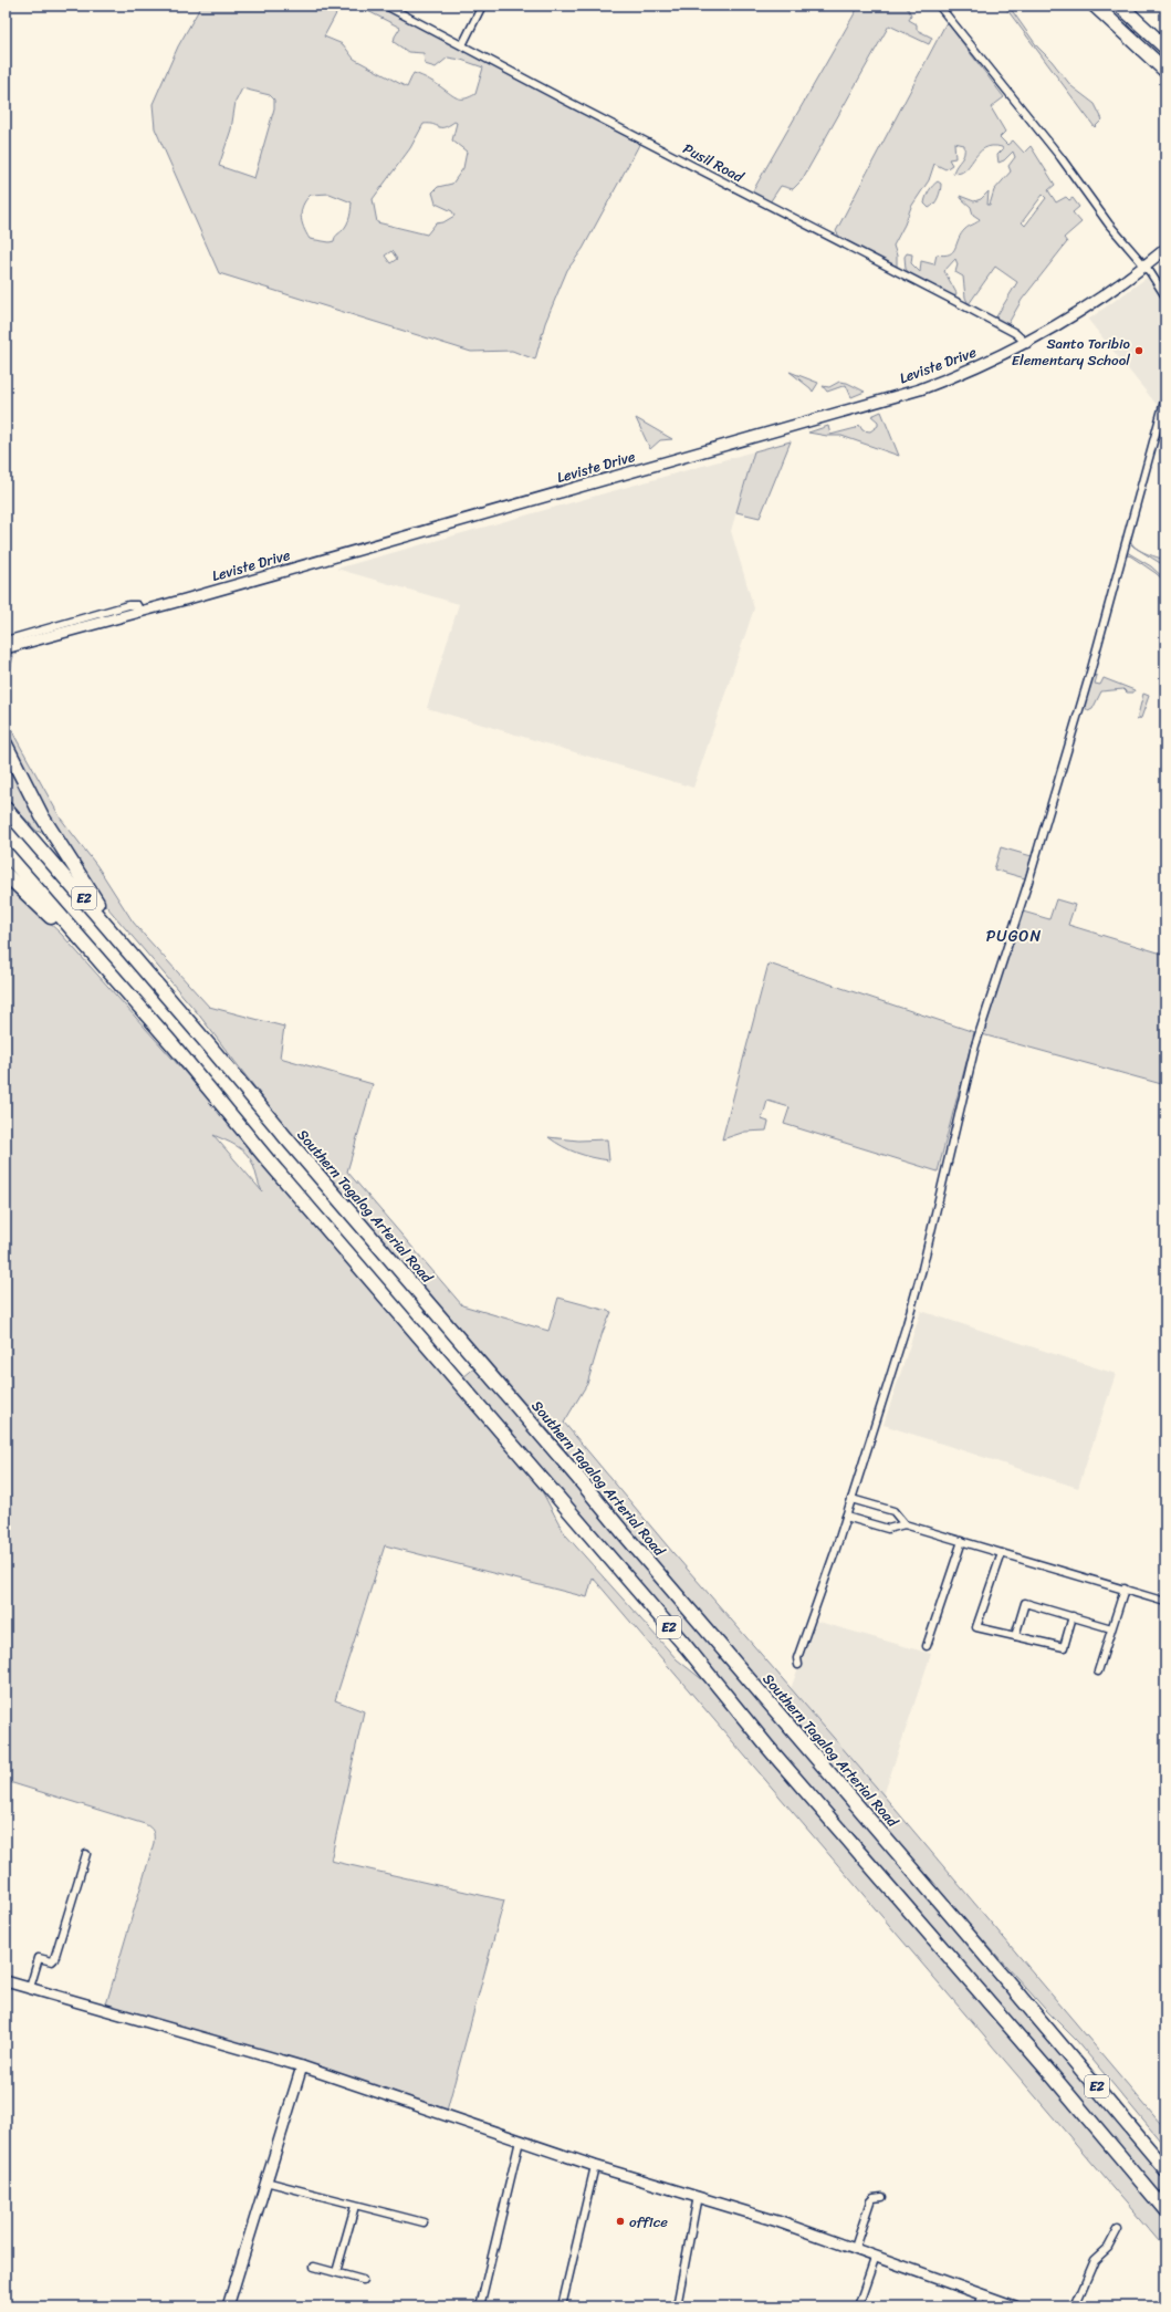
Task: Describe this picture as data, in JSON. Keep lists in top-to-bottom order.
{
  "streets": {
    "highway": ["E2", "Southern Tagalog Arterial Road"],
    "street": ["Pusil Road", "Leviste Drive"]
  },
  "crossings": [
    ["Pusil Road", "Leviste Drive"]
  ],
  "districts": ["PUGON"],
  "places": ["Santo Toribio Elementary School", "office"]
}
